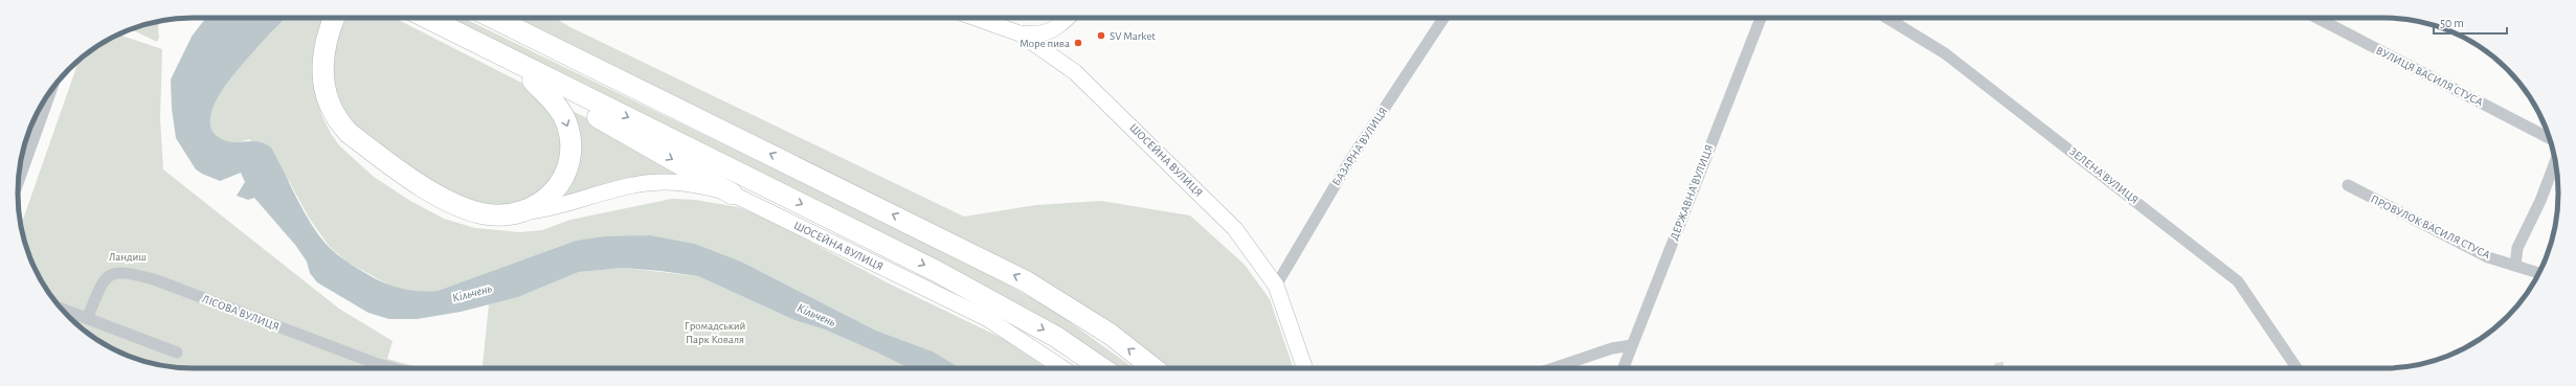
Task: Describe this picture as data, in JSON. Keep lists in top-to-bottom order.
{
  "streets": {
    "street": [
      "ВУЛИЦЯ ВАСИЛЯ СТУСА",
      "БАЗАРНА ВУЛИЦЯ",
      "ШОСЕЙНА ВУЛИЦЯ",
      "ЗЕЛЕНА ВУЛИЦЯ",
      "ДЕРЖАВНА ВУЛИЦЯ",
      "ПРОВУЛОК ВАСИЛЯ СТУСА",
      "ЛІСОВА ВУЛИЦЯ"
    ]
  },
  "crossings": [
    ["БАЗАРНА ВУЛИЦЯ", "ШОСЕЙНА ВУЛИЦЯ"]
  ],
  "water": ["Кільчень"],
  "parks": ["Ландиш", "Громадський Парк Коваля"],
  "places": ["SV Market", "Море пива"],
  "scale_bar": "50 m"
}
